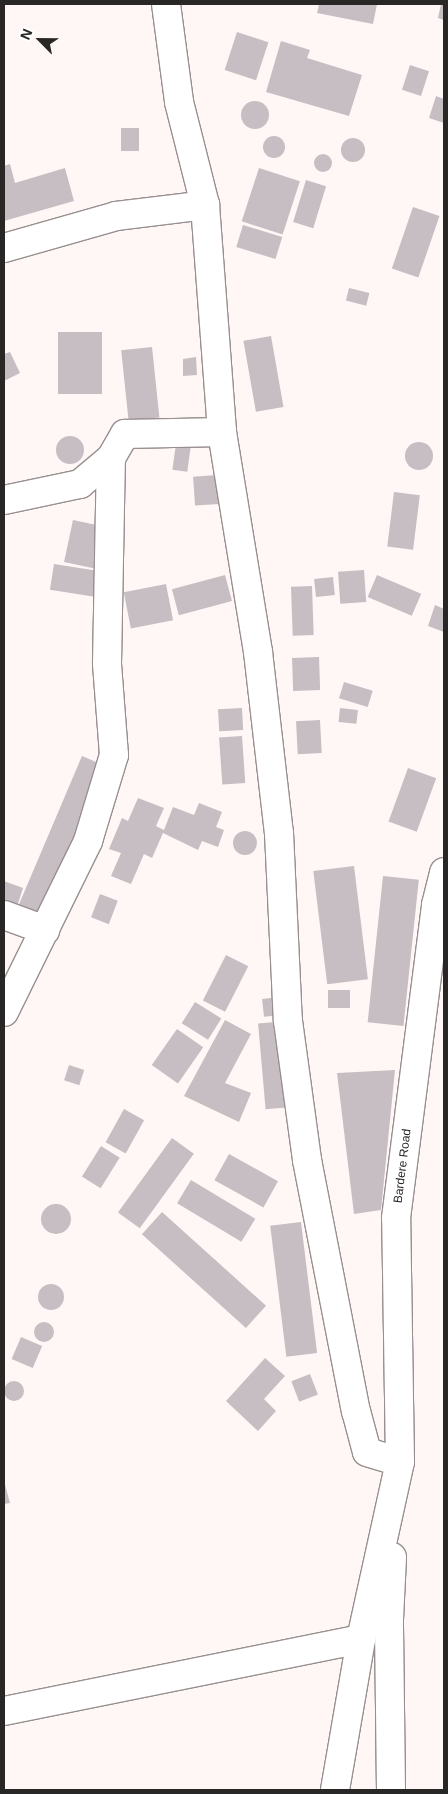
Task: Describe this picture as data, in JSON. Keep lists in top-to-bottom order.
{
  "streets": {
    "street": ["Bardere Road"]
  },
  "north": "top left"
}
